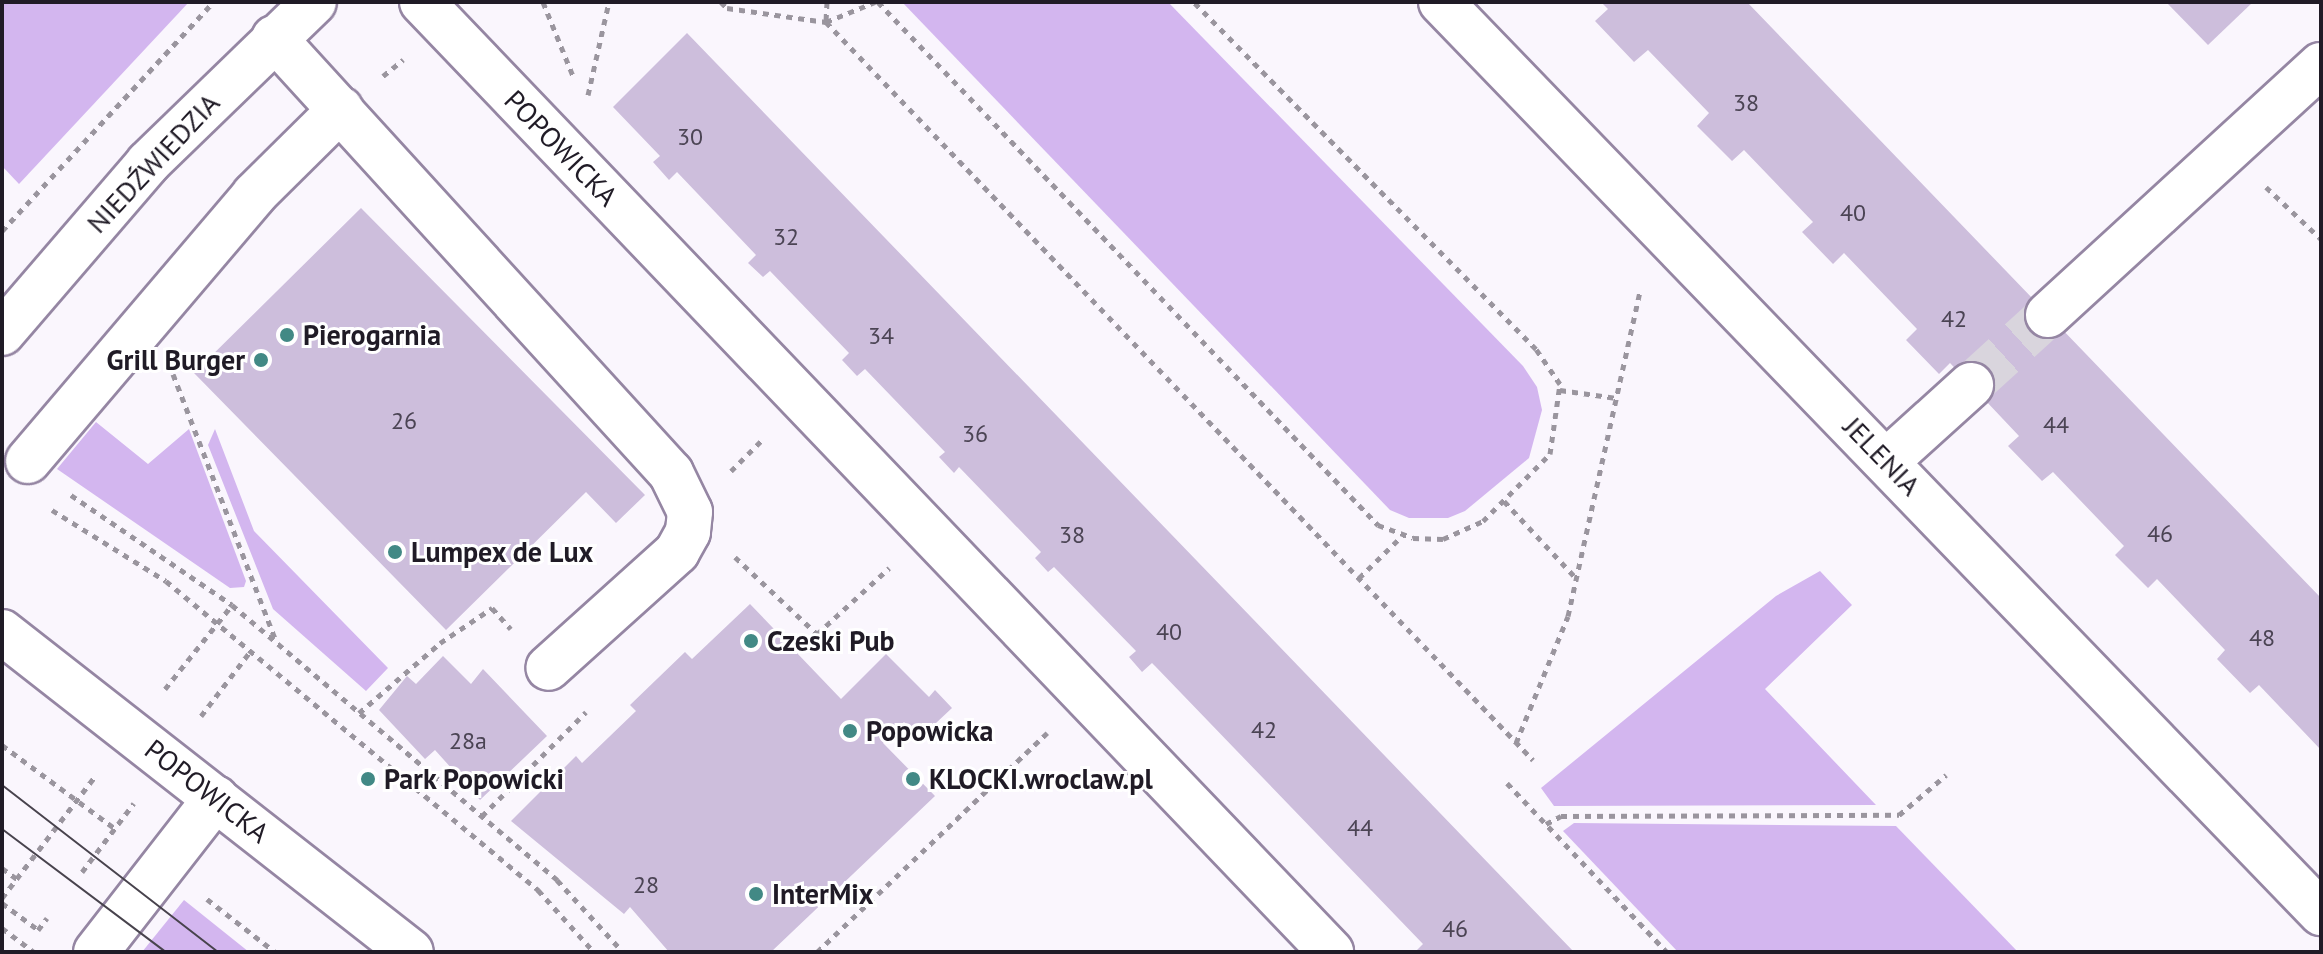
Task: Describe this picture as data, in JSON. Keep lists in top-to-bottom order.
{
  "streets": {
    "street": ["POPOWICKA", "NIEDŹWIEDZIA", "JELENIA"]
  },
  "places": [
    "Pierogarnia",
    "Grill Burger",
    "Lumpex de Lux",
    "Czeski Pub",
    "Popowicka",
    "Park Popowicki",
    "KLOCKI.wroclaw.pl",
    "InterMix"
  ],
  "house_numbers": [
    "38",
    "30",
    "40",
    "32",
    "42",
    "34",
    "26",
    "44",
    "36",
    "46",
    "38",
    "40",
    "48",
    "42",
    "28a",
    "44",
    "28",
    "46"
  ]
}
